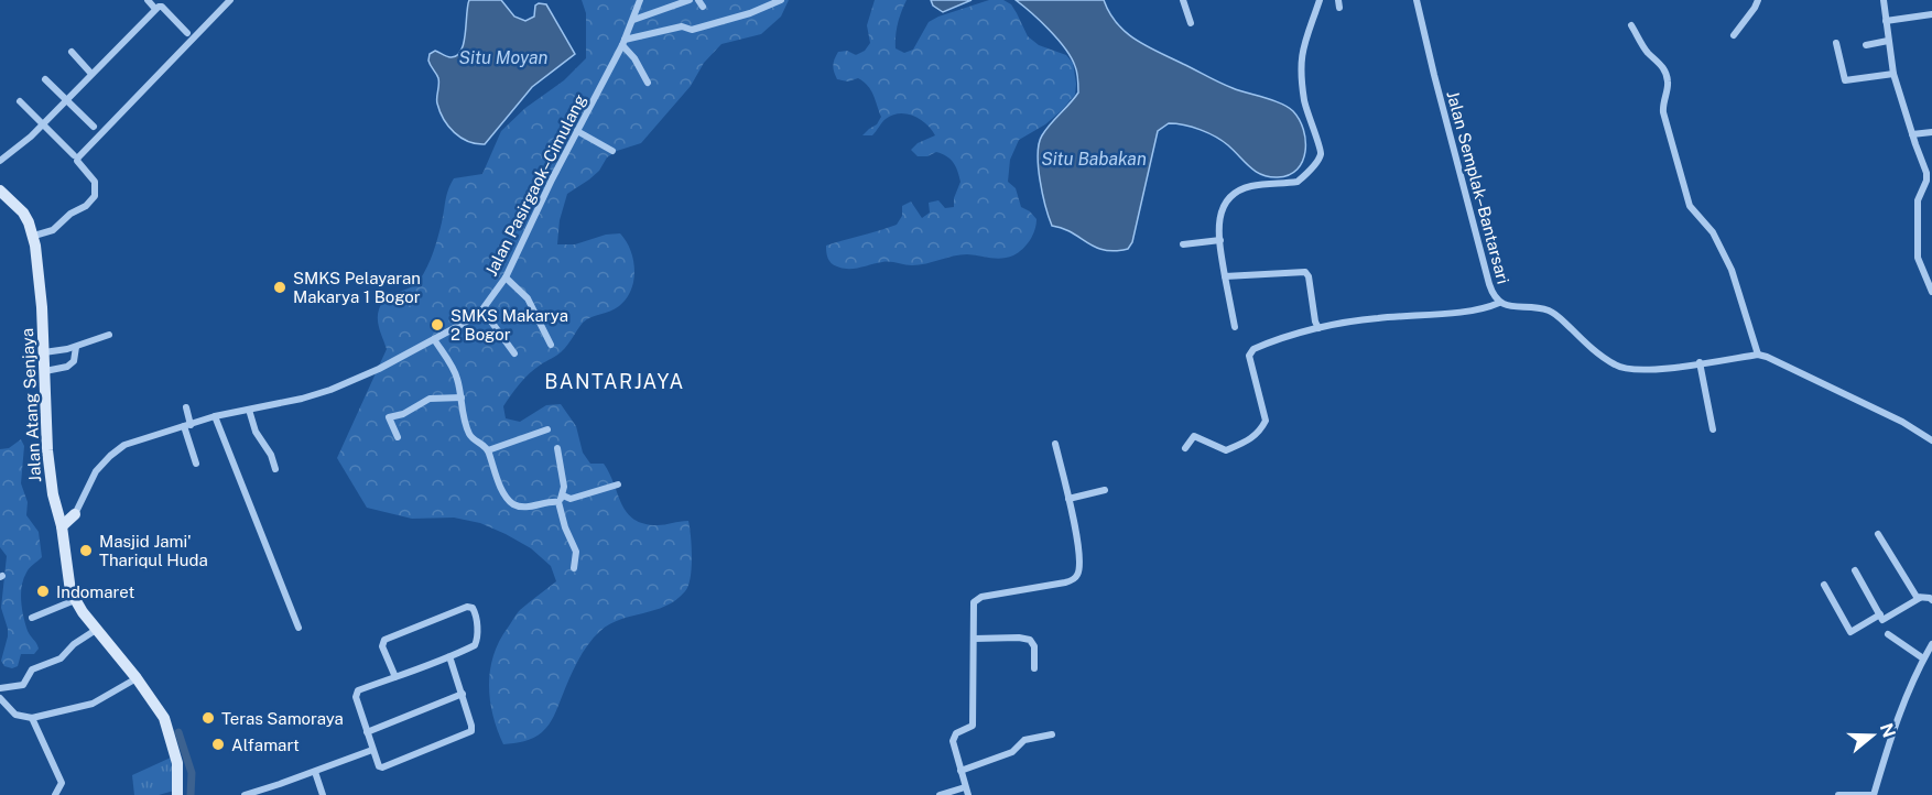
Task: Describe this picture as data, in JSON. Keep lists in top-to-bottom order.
{
  "streets": {
    "main road": ["Jalan Atang Senjaya"],
    "street": ["Jalan Pasirgaok–Cimulang", "Jalan Semplak–Bantarsari"]
  },
  "crossings": [
    ["Jalan Pasirgaok–Cimulang", "Jalan Atang Senjaya"]
  ],
  "districts": ["BANTARJAYA"],
  "water": ["Situ Moyan", "Situ Babakan"],
  "places": [
    "SMKS Pelayaran Makarya 1 Bogor",
    "SMKS Makarya 2 Bogor",
    "Masjid Jami' Thariqul Huda",
    "Indomaret",
    "Teras Samoraya",
    "Alfamart"
  ],
  "north": "right"
}
